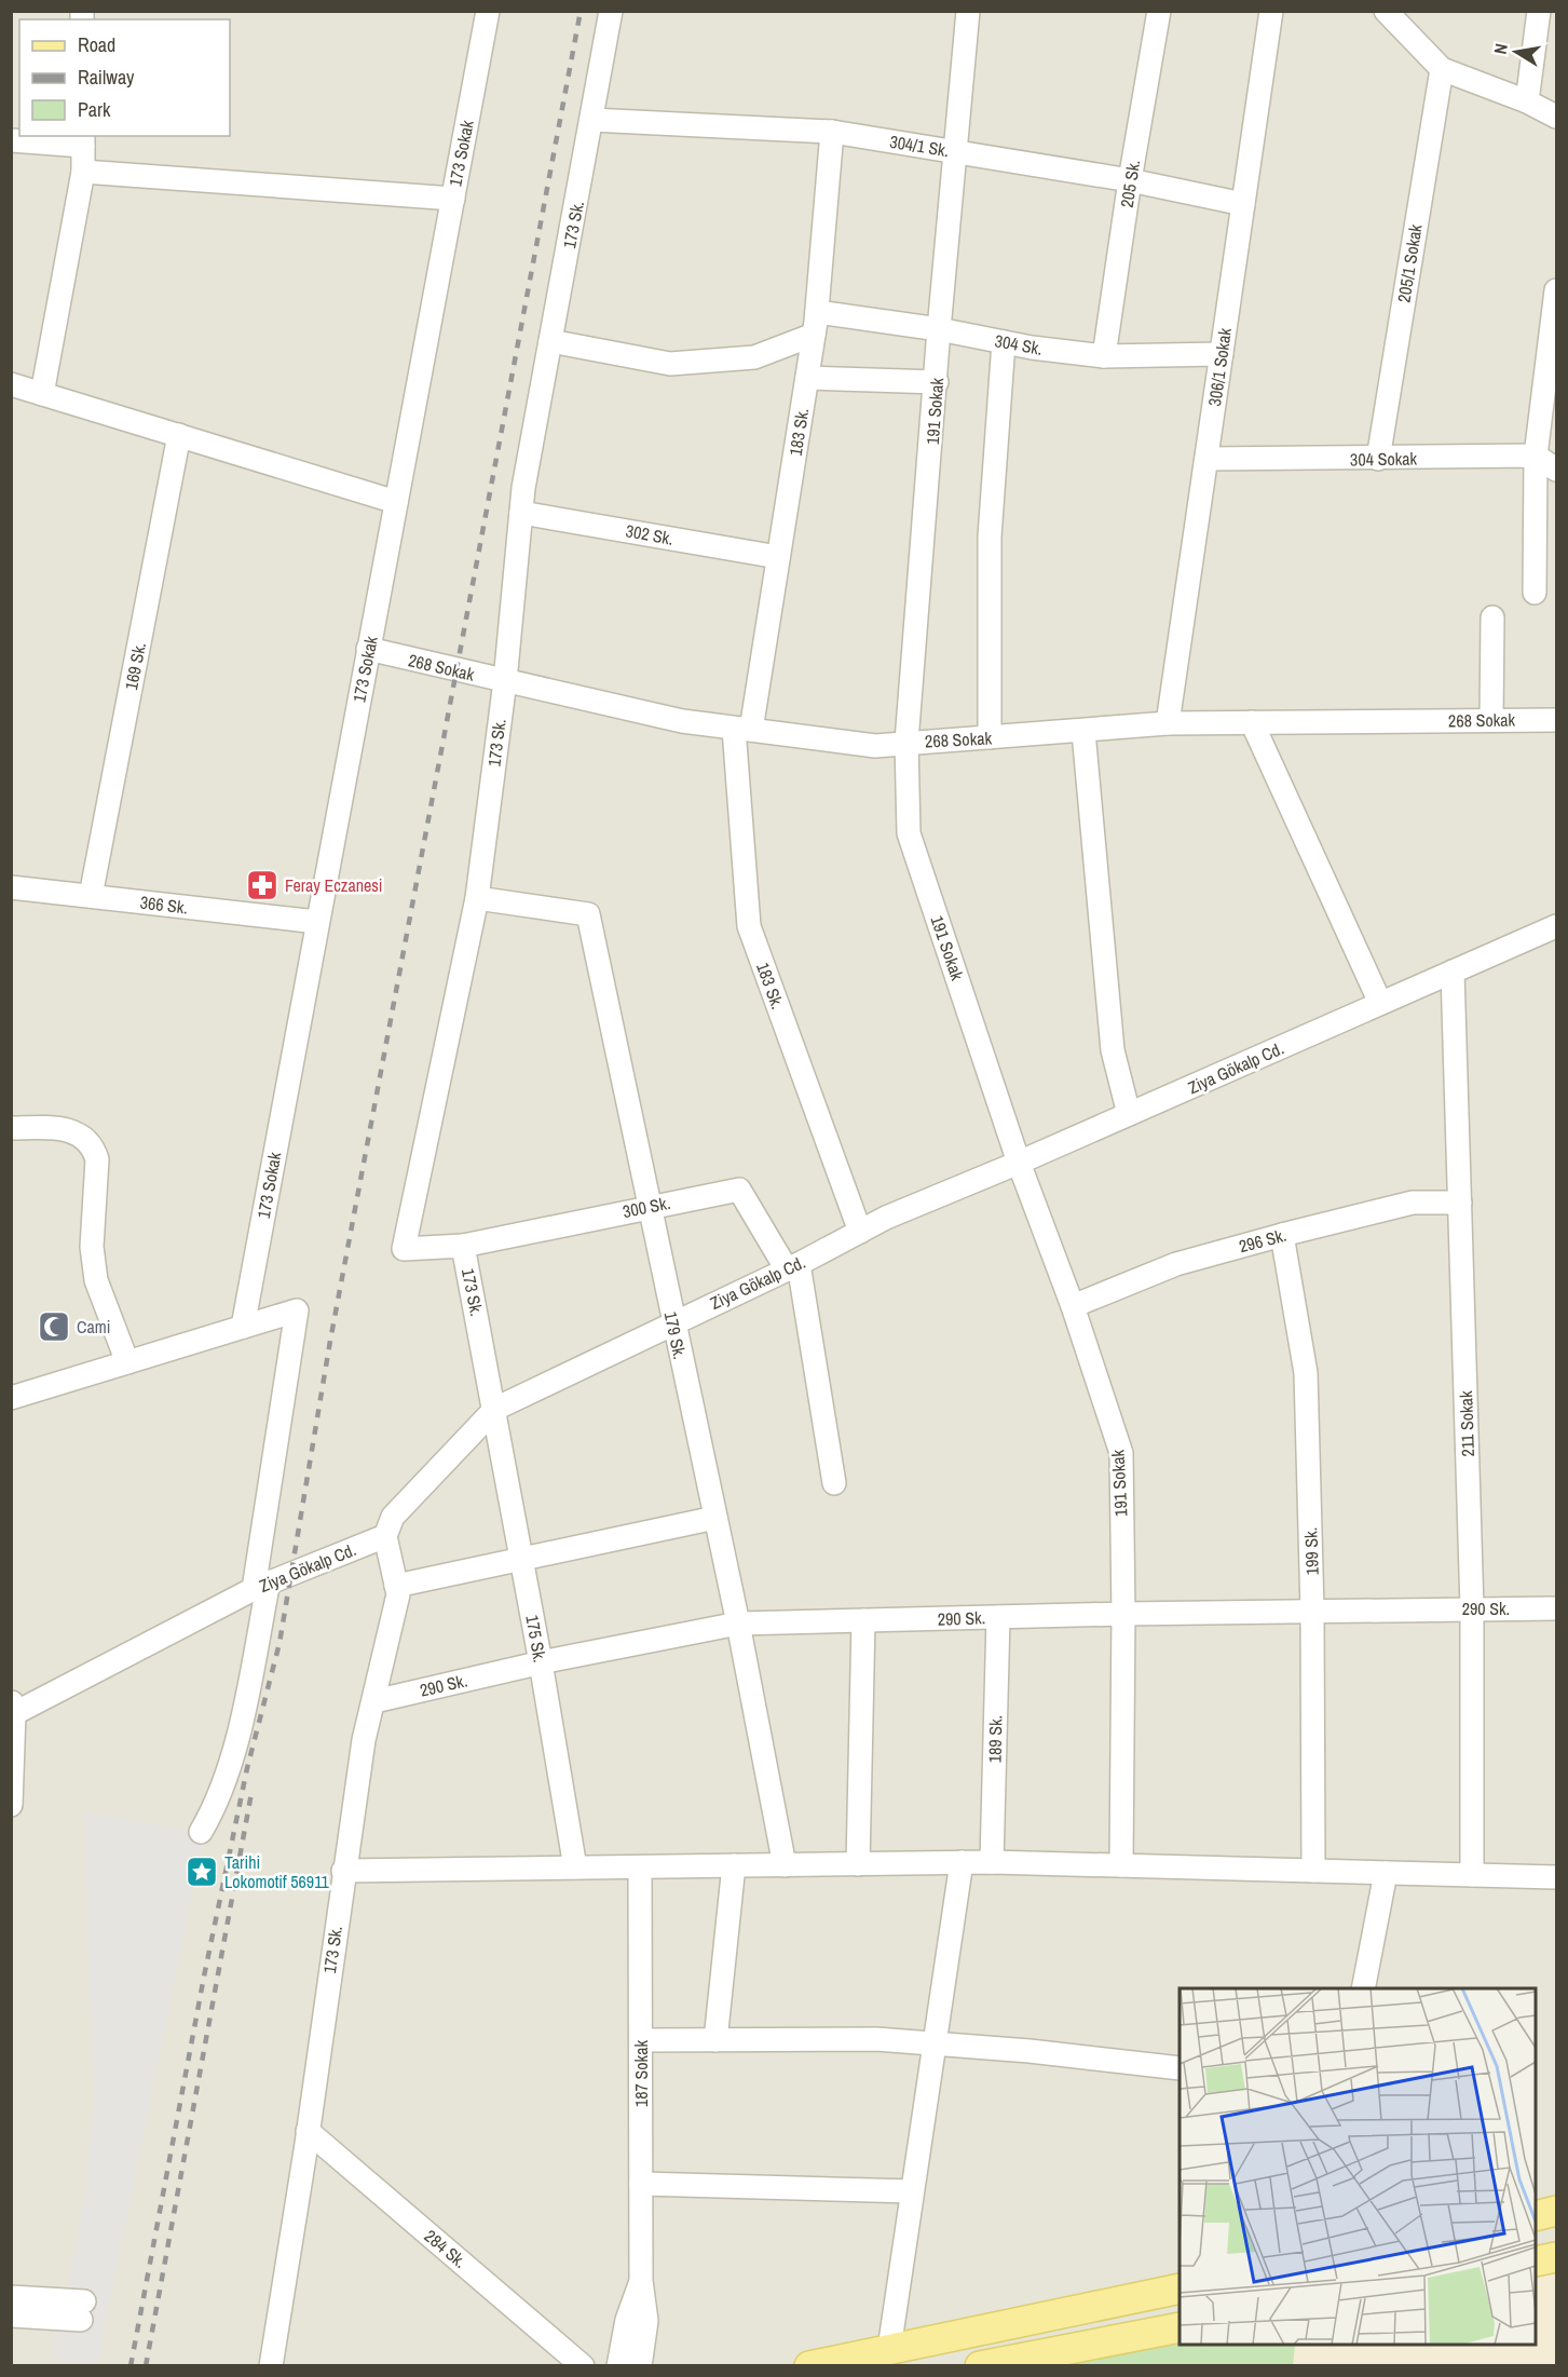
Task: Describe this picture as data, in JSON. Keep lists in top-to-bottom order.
{
  "streets": {
    "street": [
      "304/1 Sk.",
      "173 Sokak",
      "205 Sk.",
      "173 Sk.",
      "205/1 Sokak",
      "304 Sk.",
      "306/1 Sokak",
      "191 Sokak",
      "183 Sk.",
      "304 Sokak",
      "302 Sk.",
      "169 Sk.",
      "268 Sokak",
      "366 Sk.",
      "Ziya Gökalp Cd.",
      "300 Sk.",
      "296 Sk.",
      "179 Sk.",
      "211 Sokak",
      "199 Sk.",
      "290 Sk.",
      "175 Sk.",
      "189 Sk.",
      "187 Sokak",
      "284 Sk."
    ]
  },
  "crossings": [
    ["304/1 Sk.", "205 Sk."],
    ["304/1 Sk.", "173 Sk."],
    ["304/1 Sk.", "306/1 Sokak"],
    ["304/1 Sk.", "191 Sokak"],
    ["304/1 Sk.", "183 Sk."],
    ["173 Sokak", "268 Sokak"],
    ["173 Sokak", "366 Sk."],
    ["205 Sk.", "304 Sk."],
    ["173 Sk.", "304 Sk."],
    ["173 Sk.", "302 Sk."],
    ["173 Sk.", "268 Sokak"],
    ["173 Sk.", "Ziya Gökalp Cd."],
    ["173 Sk.", "300 Sk."],
    ["173 Sk.", "179 Sk."],
    ["173 Sk.", "290 Sk."],
    ["173 Sk.", "175 Sk."],
    ["173 Sk.", "284 Sk."],
    ["205/1 Sokak", "304 Sokak"],
    ["304 Sk.", "306/1 Sokak"],
    ["304 Sk.", "191 Sokak"],
    ["304 Sk.", "183 Sk."],
    ["306/1 Sokak", "304 Sokak"],
    ["306/1 Sokak", "268 Sokak"],
    ["191 Sokak", "268 Sokak"],
    ["191 Sokak", "Ziya Gökalp Cd."],
    ["191 Sokak", "296 Sk."],
    ["191 Sokak", "290 Sk."],
    ["183 Sk.", "302 Sk."],
    ["183 Sk.", "268 Sokak"],
    ["183 Sk.", "Ziya Gökalp Cd."],
    ["169 Sk.", "366 Sk."],
    ["Ziya Gökalp Cd.", "300 Sk."],
    ["Ziya Gökalp Cd.", "179 Sk."],
    ["Ziya Gökalp Cd.", "211 Sokak"],
    ["Ziya Gökalp Cd.", "175 Sk."],
    ["300 Sk.", "179 Sk."],
    ["296 Sk.", "211 Sokak"],
    ["296 Sk.", "199 Sk."],
    ["179 Sk.", "290 Sk."],
    ["211 Sokak", "290 Sk."],
    ["199 Sk.", "290 Sk."],
    ["290 Sk.", "175 Sk."],
    ["290 Sk.", "189 Sk."]
  ],
  "places": {
    "pharmacy": ["Feray Eczanesi"],
    "mosque": ["Cami"],
    "place": ["Tarihi Lokomotif 56911"]
  },
  "legend": ["Road", "Railway", "Park"],
  "north": "left"
}
